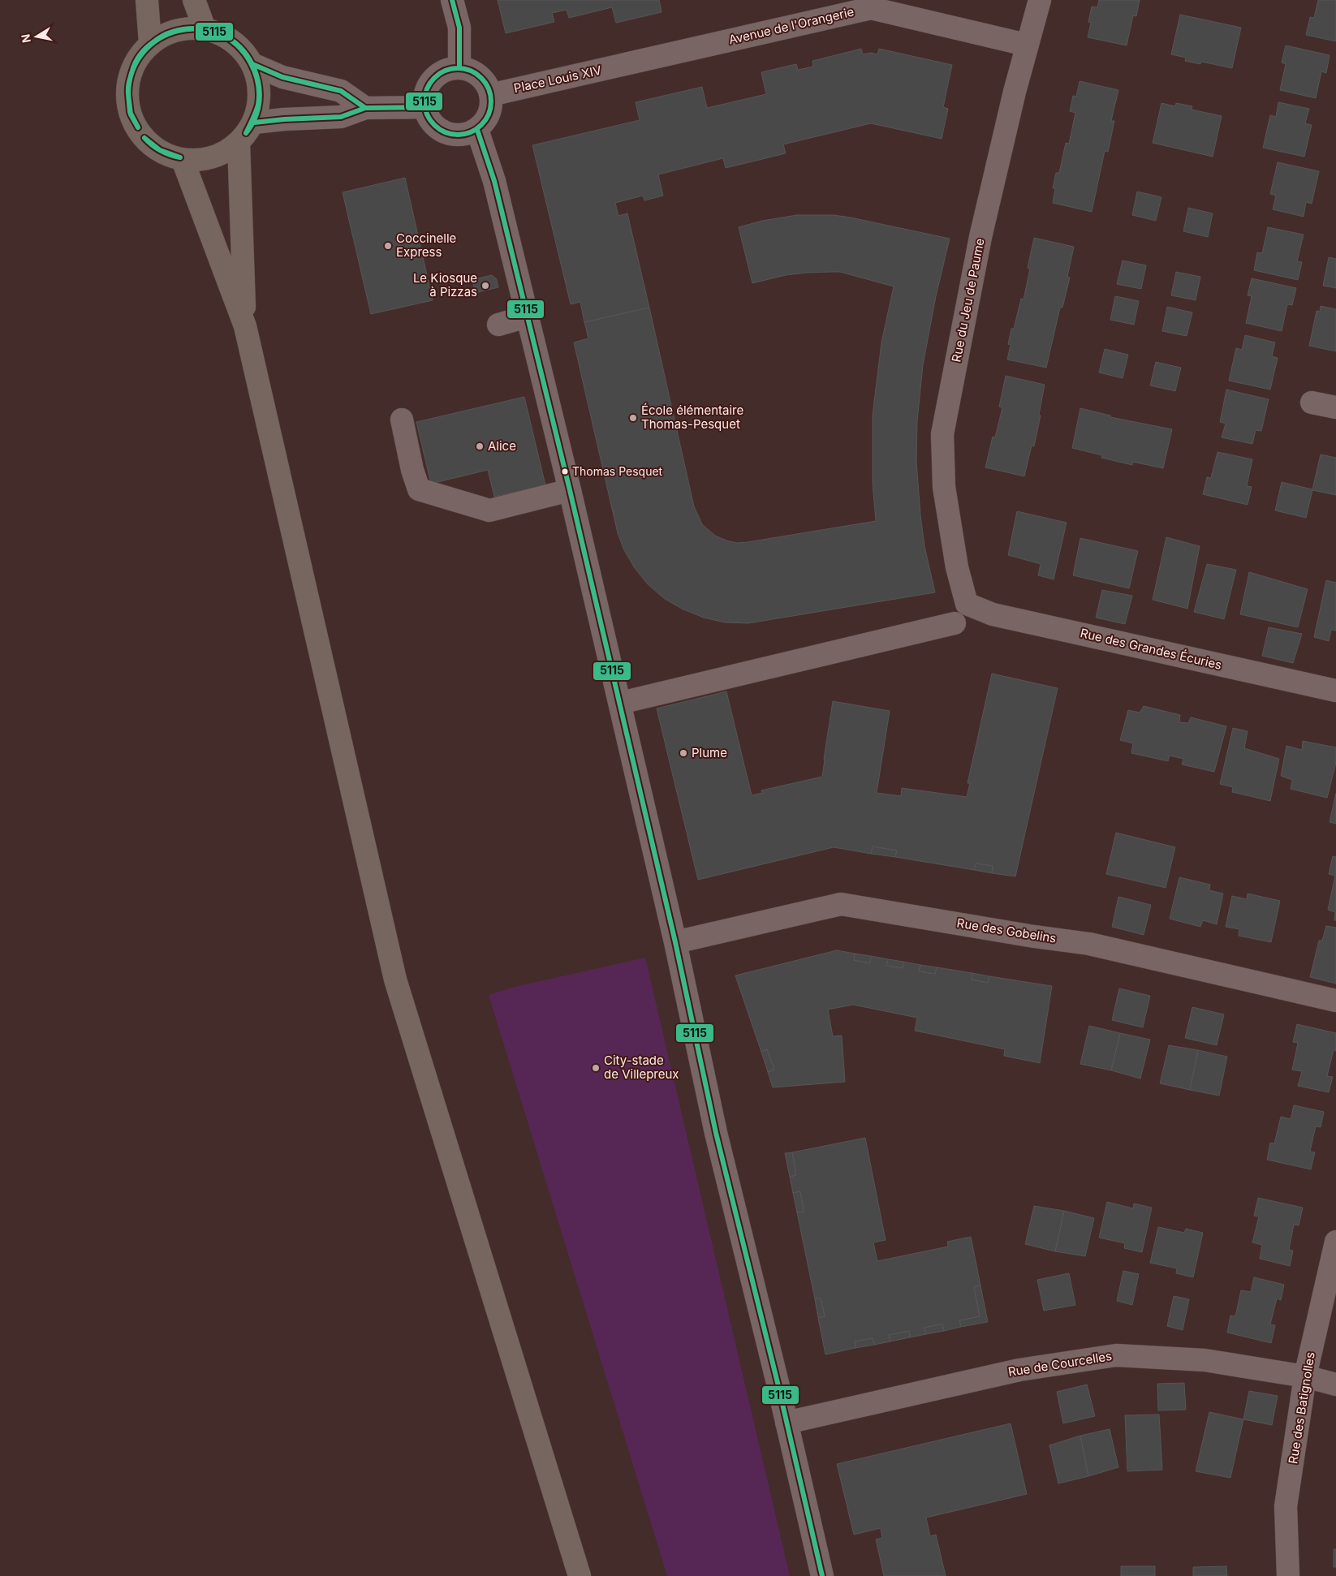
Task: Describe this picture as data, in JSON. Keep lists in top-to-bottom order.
{
  "streets": {
    "street": [
      "Avenue de l'Orangerie",
      "Place Louis XIV",
      "Rue du Jeu de Paume",
      "Rue des Grandes Écuries",
      "Rue des Gobelins",
      "Rue de Courcelles",
      "Rue des Batignolles"
    ]
  },
  "crossings": [
    ["Avenue de l'Orangerie", "Place Louis XIV"],
    ["Avenue de l'Orangerie", "Rue du Jeu de Paume"],
    ["Rue du Jeu de Paume", "Rue des Grandes Écuries"],
    ["Rue de Courcelles", "Rue des Batignolles"]
  ],
  "places": [
    "Coccinelle Express",
    "Le Kiosque à Pizzas",
    "École élémentaire Thomas-Pesquet",
    "Alice",
    "Thomas Pesquet",
    "Plume",
    "City-stade de Villepreux"
  ],
  "lines": ["transit line 5115"],
  "north": "left"
}
